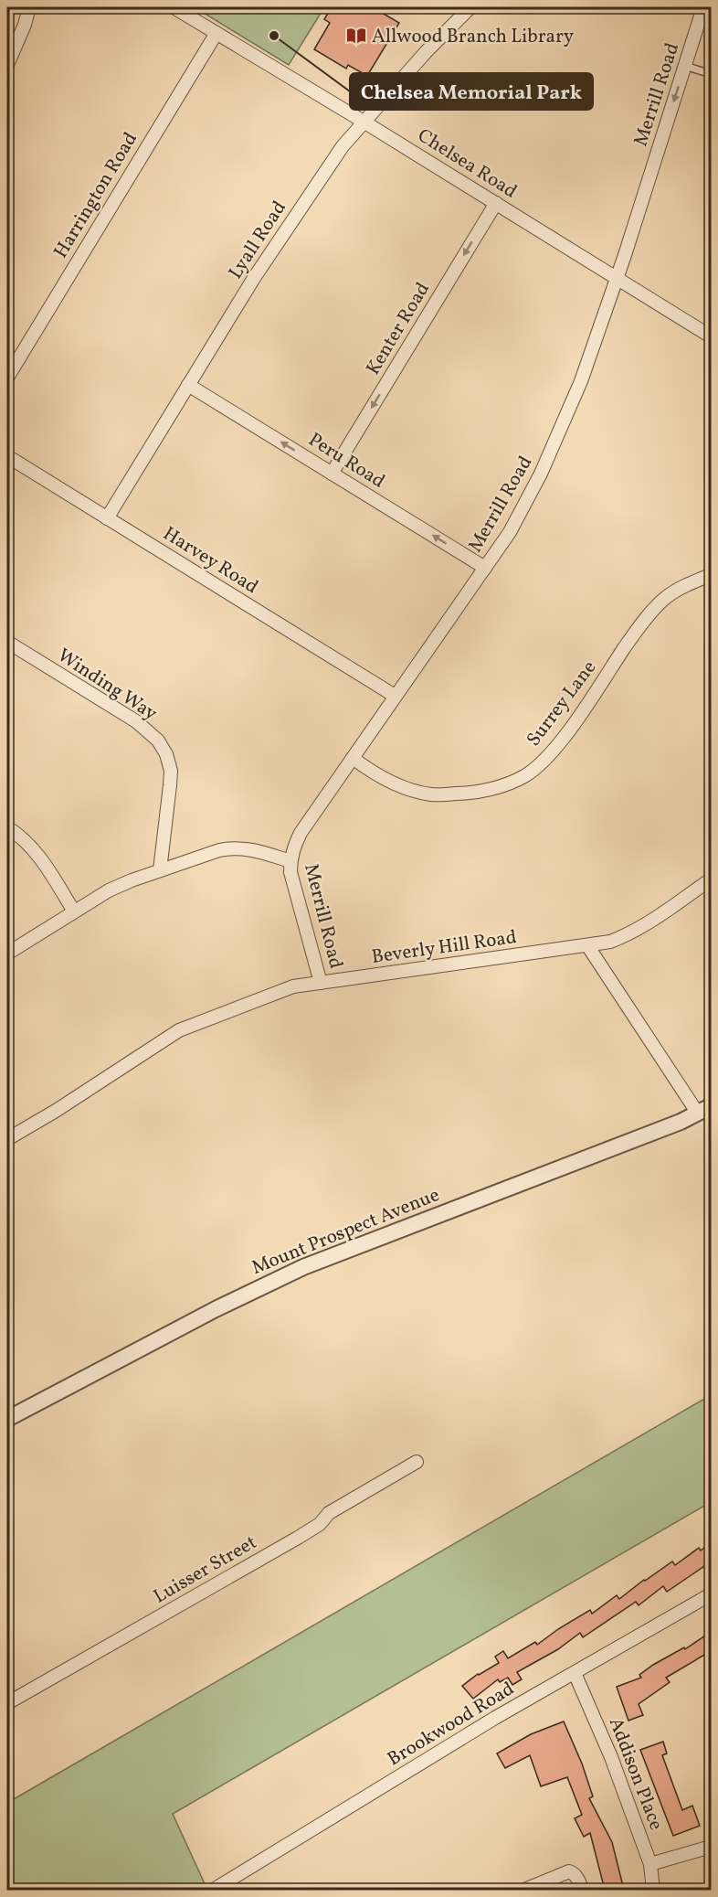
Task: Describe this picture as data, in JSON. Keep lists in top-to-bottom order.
{
  "streets": {
    "street": [
      "Merrill Road",
      "Chelsea Road",
      "Harrington Road",
      "Lyall Road",
      "Kenter Road",
      "Peru Road",
      "Harvey Road",
      "Winding Way",
      "Surrey Lane",
      "Beverly Hill Road",
      "Mount Prospect Avenue",
      "Luisser Street",
      "Brookwood Road",
      "Addison Place"
    ]
  },
  "crossings": [
    ["Merrill Road", "Chelsea Road"],
    ["Merrill Road", "Peru Road"],
    ["Merrill Road", "Harvey Road"],
    ["Merrill Road", "Surrey Lane"],
    ["Merrill Road", "Beverly Hill Road"],
    ["Chelsea Road", "Harrington Road"],
    ["Chelsea Road", "Lyall Road"],
    ["Chelsea Road", "Kenter Road"],
    ["Lyall Road", "Peru Road"],
    ["Lyall Road", "Harvey Road"],
    ["Kenter Road", "Peru Road"],
    ["Brookwood Road", "Addison Place"]
  ],
  "one_way": ["Kenter Road", "Peru Road"],
  "places": {
    "other": ["Chelsea Memorial Park"],
    "library": ["Allwood Branch Library"]
  }
}
